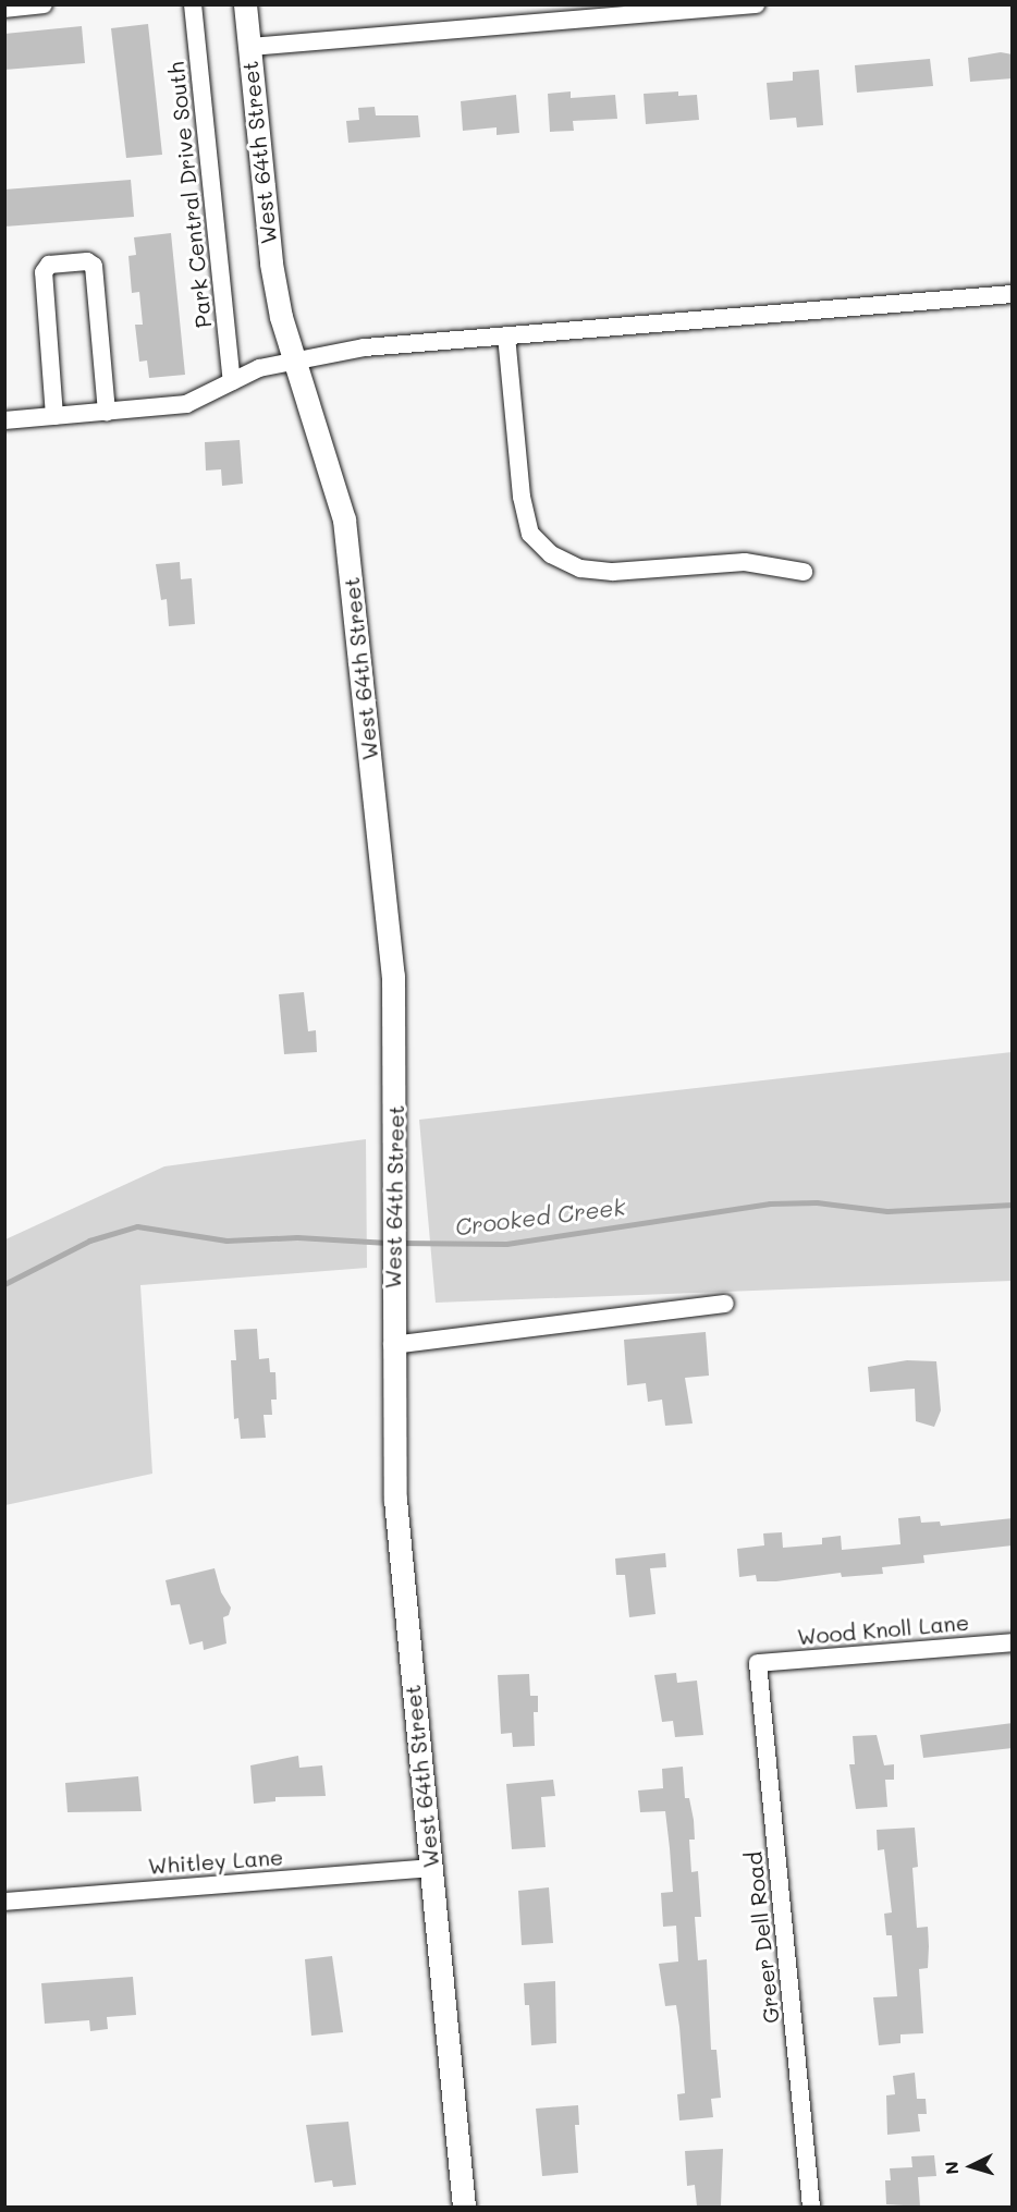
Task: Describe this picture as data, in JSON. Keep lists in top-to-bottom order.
{
  "streets": {
    "street": [
      "West 64th Street",
      "Park Central Drive South",
      "Wood Knoll Lane",
      "Whitley Lane",
      "Greer Dell Road"
    ]
  },
  "crossings": [
    ["West 64th Street", "Whitley Lane"],
    ["Wood Knoll Lane", "Greer Dell Road"]
  ],
  "water": ["Crooked Creek"],
  "north": "left"
}
